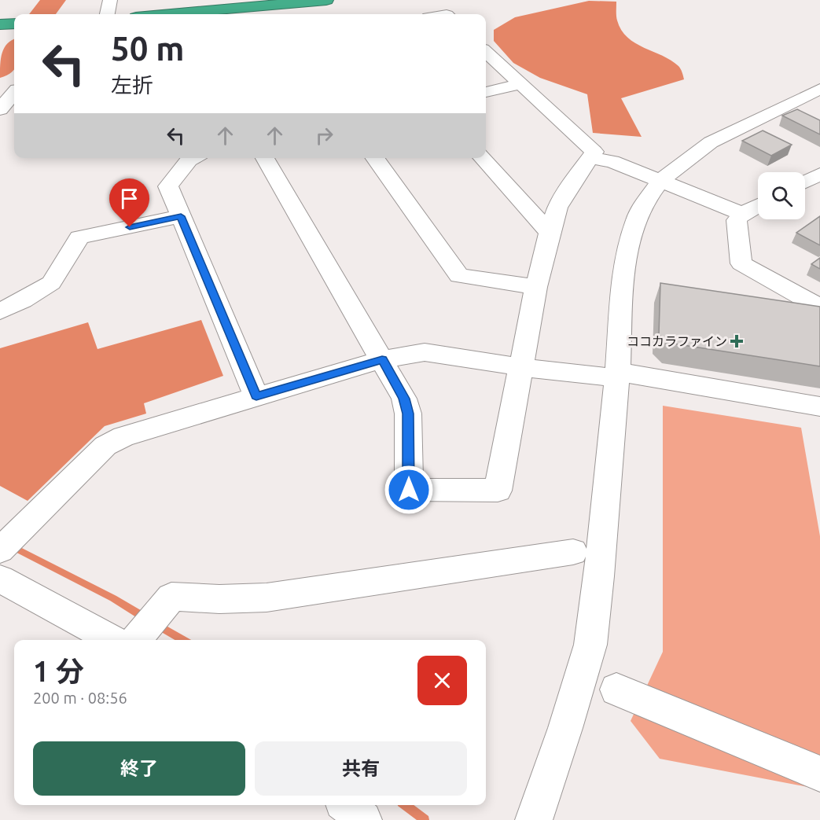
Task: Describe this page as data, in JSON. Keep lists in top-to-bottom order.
{
  "places": {
    "health": ["ココカラファイン"]
  },
  "page": {
    "turn": ["50 m", "左折"],
    "heading": ["1 分", "200 m · 08:56"],
    "buttons": ["終了", "共有"]
  }
}
